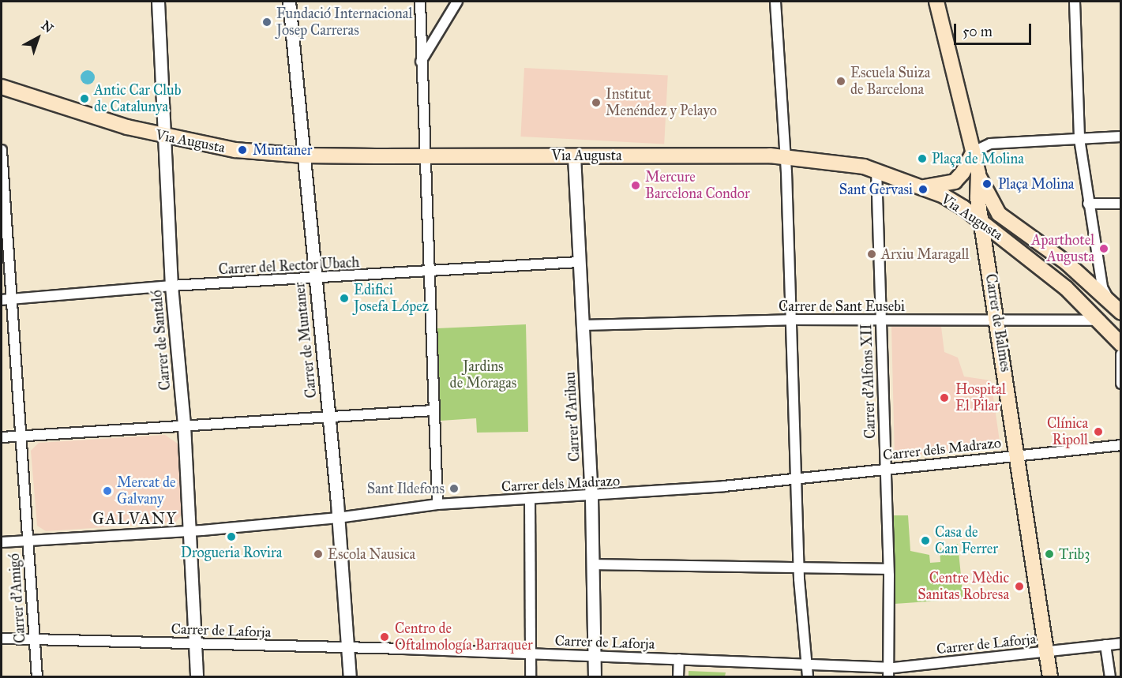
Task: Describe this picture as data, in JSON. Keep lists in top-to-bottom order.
{
  "streets": {
    "main road": ["Via Augusta", "Carrer de Balmes"],
    "street": [
      "Carrer del Rector Ubach",
      "Carrer de Sant Eusebi",
      "Carrer de Santaló",
      "Carrer de Muntaner",
      "Carrer d'Alfons XII",
      "Carrer d'Aribau",
      "Carrer dels Madrazo",
      "Carrer d'Amigó",
      "Carrer de Laforja"
    ]
  },
  "crossings": [
    ["Via Augusta", "Carrer de Sant Eusebi"],
    ["Via Augusta", "Carrer de Balmes"],
    ["Via Augusta", "Carrer de Santaló"],
    ["Via Augusta", "Carrer de Muntaner"],
    ["Via Augusta", "Carrer d'Alfons XII"],
    ["Via Augusta", "Carrer d'Aribau"],
    ["Carrer del Rector Ubach", "Carrer de Santaló"],
    ["Carrer del Rector Ubach", "Carrer de Muntaner"],
    ["Carrer del Rector Ubach", "Carrer d'Aribau"],
    ["Carrer del Rector Ubach", "Carrer d'Amigó"],
    ["Carrer de Sant Eusebi", "Carrer de Balmes"],
    ["Carrer de Sant Eusebi", "Carrer d'Alfons XII"],
    ["Carrer de Sant Eusebi", "Carrer d'Aribau"],
    ["Carrer de Balmes", "Carrer dels Madrazo"],
    ["Carrer de Balmes", "Carrer de Laforja"],
    ["Carrer de Santaló", "Carrer dels Madrazo"],
    ["Carrer de Santaló", "Carrer de Laforja"],
    ["Carrer de Muntaner", "Carrer dels Madrazo"],
    ["Carrer de Muntaner", "Carrer de Laforja"],
    ["Carrer d'Alfons XII", "Carrer dels Madrazo"],
    ["Carrer d'Alfons XII", "Carrer de Laforja"],
    ["Carrer d'Aribau", "Carrer dels Madrazo"],
    ["Carrer d'Aribau", "Carrer de Laforja"],
    ["Carrer dels Madrazo", "Carrer d'Amigó"],
    ["Carrer d'Amigó", "Carrer de Laforja"]
  ],
  "districts": ["GALVANY"],
  "parks": ["Jardins de Moragas"],
  "places": [
    "Fundació Internacional Josep Carreras",
    "Escuela Suiza de Barcelona",
    "Antic Car Club de Catalunya",
    "Institut Menéndez y Pelayo",
    "Muntaner",
    "Plaça de Molina",
    "Plaça Molina",
    "Mercure Barcelona Condor",
    "Sant Gervasi",
    "Aparthotel Augusta",
    "Arxiu Maragall",
    "Edifici Josefa López",
    "Hospital El Pilar",
    "Clínica Ripoll",
    "Sant Ildefons",
    "Mercat de Galvany",
    "Drogueria Rovira",
    "Casa de Can Ferrer",
    "Escola Nausica",
    "Trib3",
    "Centre Mèdic Sanitas Robresa",
    "Centro de Oftalmología Barraquer"
  ],
  "scale_bar": "50 m",
  "north": "top right"
}
